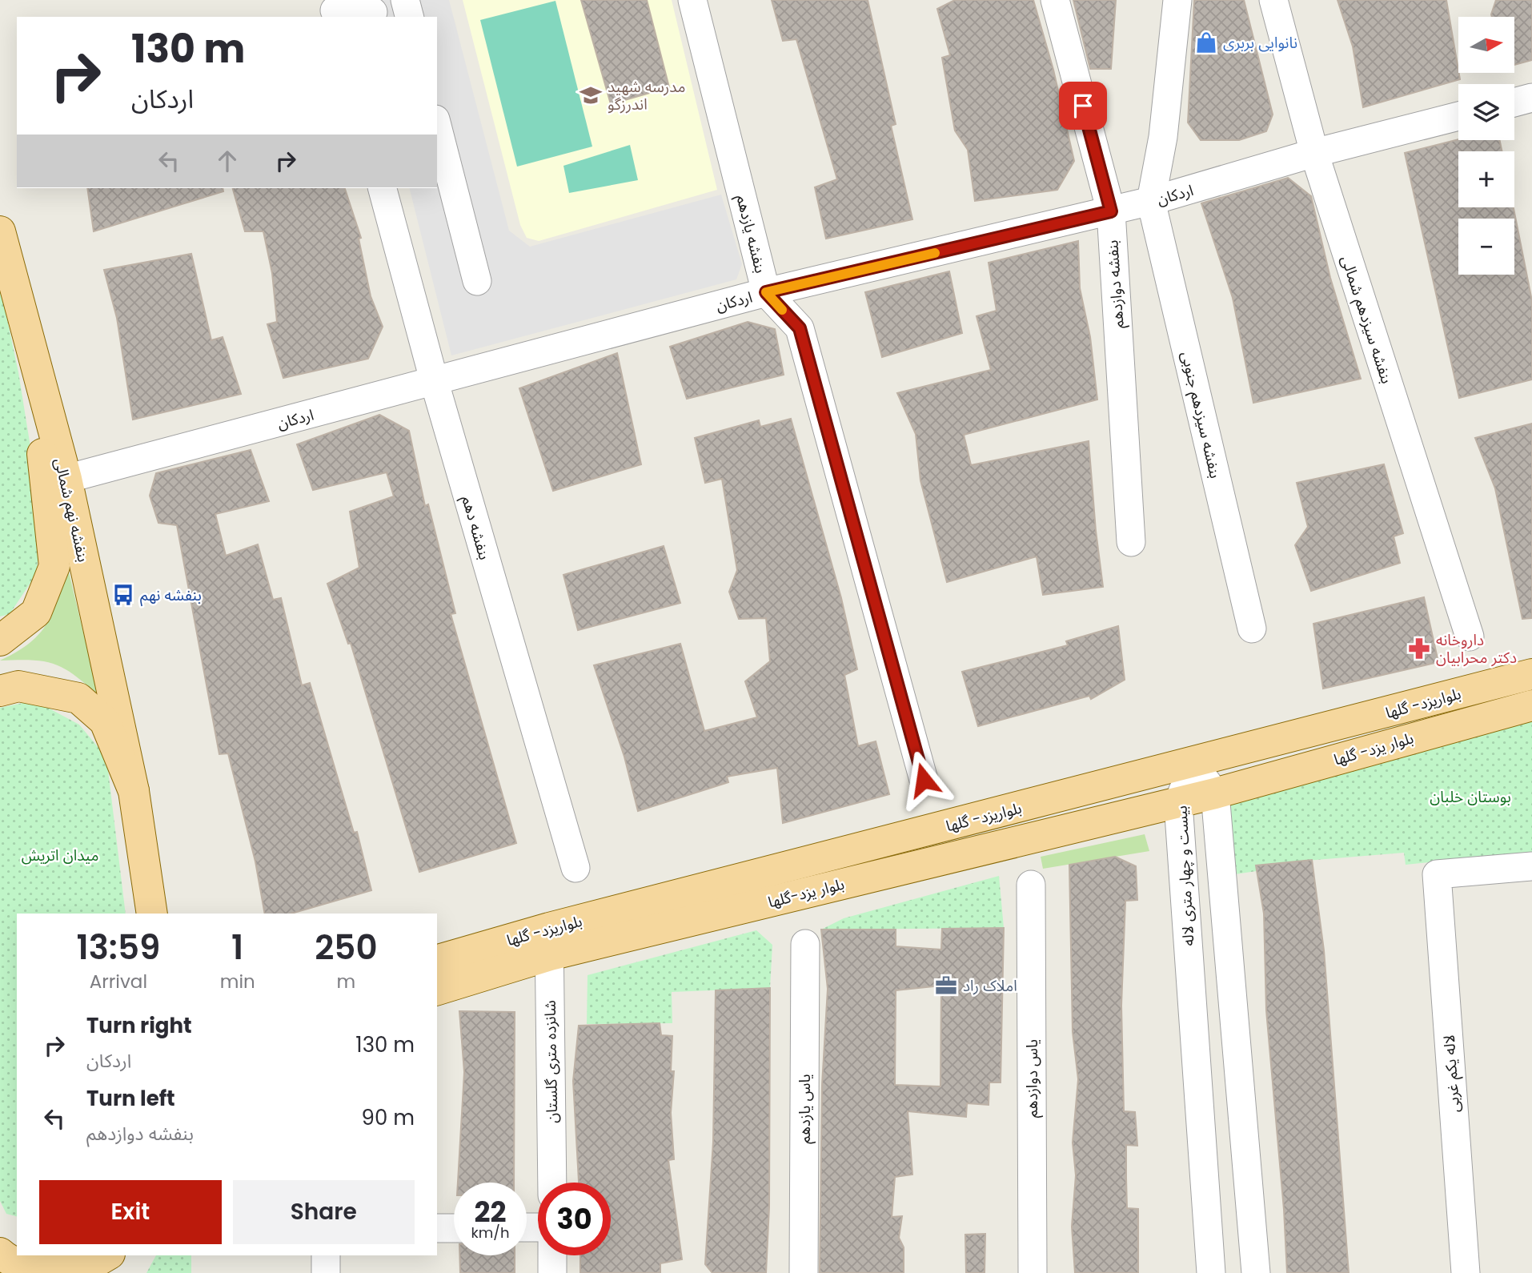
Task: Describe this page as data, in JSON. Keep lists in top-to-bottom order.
{
  "streets": {
    "main road": [
      "بنفشه نهم شمالی",
      "بلواریزد- گلها",
      "بلوار یزد- گلها",
      "بلوار یزد-گلها"
    ],
    "street": [
      "اردکان",
      "بنفشه یازدهم",
      "بنفشه دوازدهم",
      "بنفشه سیزدهم شمالی",
      "بنفشه سیزدهم جنوبی",
      "بنفشه دهم",
      "بیست و چهار متری لاله",
      "شانزده متری گلستان",
      "لاله یکم غربی",
      "یاس دوازدهم",
      "یاس یازدهم"
    ]
  },
  "crossings": [
    ["اردکان", "بنفشه یازدهم"],
    ["اردکان", "بنفشه دوازدهم"],
    ["اردکان", "بنفشه سیزدهم شمالی"],
    ["اردکان", "بنفشه سیزدهم جنوبی"],
    ["اردکان", "بنفشه نهم شمالی"],
    ["اردکان", "بنفشه دهم"],
    ["بلواریزد- گلها", "بیست و چهار متری لاله"],
    ["بلواریزد- گلها", "بلوار یزد-گلها"],
    ["بلواریزد- گلها", "شانزده متری گلستان"],
    ["بلوار یزد- گلها", "بیست و چهار متری لاله"],
    ["بلوار یزد- گلها", "بلوار یزد-گلها"],
    ["بیست و چهار متری لاله", "بلوار یزد-گلها"],
    ["بلوار یزد-گلها", "شانزده متری گلستان"]
  ],
  "parks": ["بوستان خلبان", "میدان اتریش"],
  "places": {
    "shop": ["نانوایی بربری"],
    "school or university": ["مدرسه شهید اندرزگو"],
    "bus stop": ["بنفشه نهم"],
    "pharmacy": ["داروخانه دکتر محرابیان"],
    "office": ["املاک راد"]
  },
  "north": "right",
  "page": {
    "map_buttons": ["+", "−"],
    "turn": ["130 m", "اردکان"],
    "eta": [
      "13:59",
      "Arrival",
      "1",
      "min",
      "250",
      "m"
    ],
    "list": [
      {
        "name": "Turn right",
        "note": "اردکان",
        "value": "130 m"
      },
      {
        "name": "Turn left",
        "note": "بنفشه دوازدهم",
        "value": "90 m"
      }
    ],
    "buttons": ["Exit", "Share"],
    "speed": "22 km/h",
    "limit": "30"
  }
}
